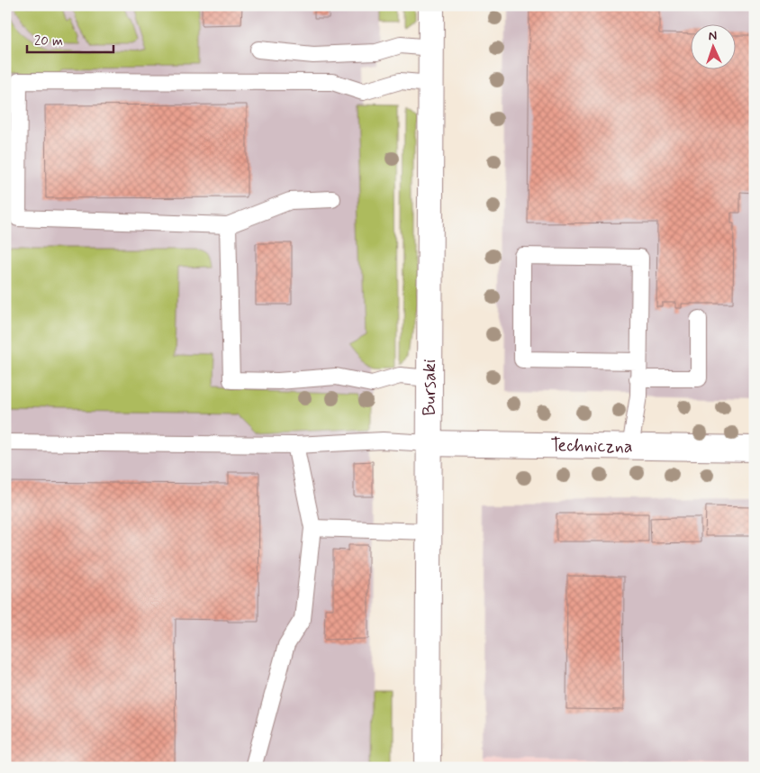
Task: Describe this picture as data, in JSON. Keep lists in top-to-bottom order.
{
  "streets": {
    "street": ["Bursaki", "Techniczna"]
  },
  "crossings": [
    ["Bursaki", "Techniczna"]
  ],
  "scale_bar": "20 m",
  "north": "top"
}
